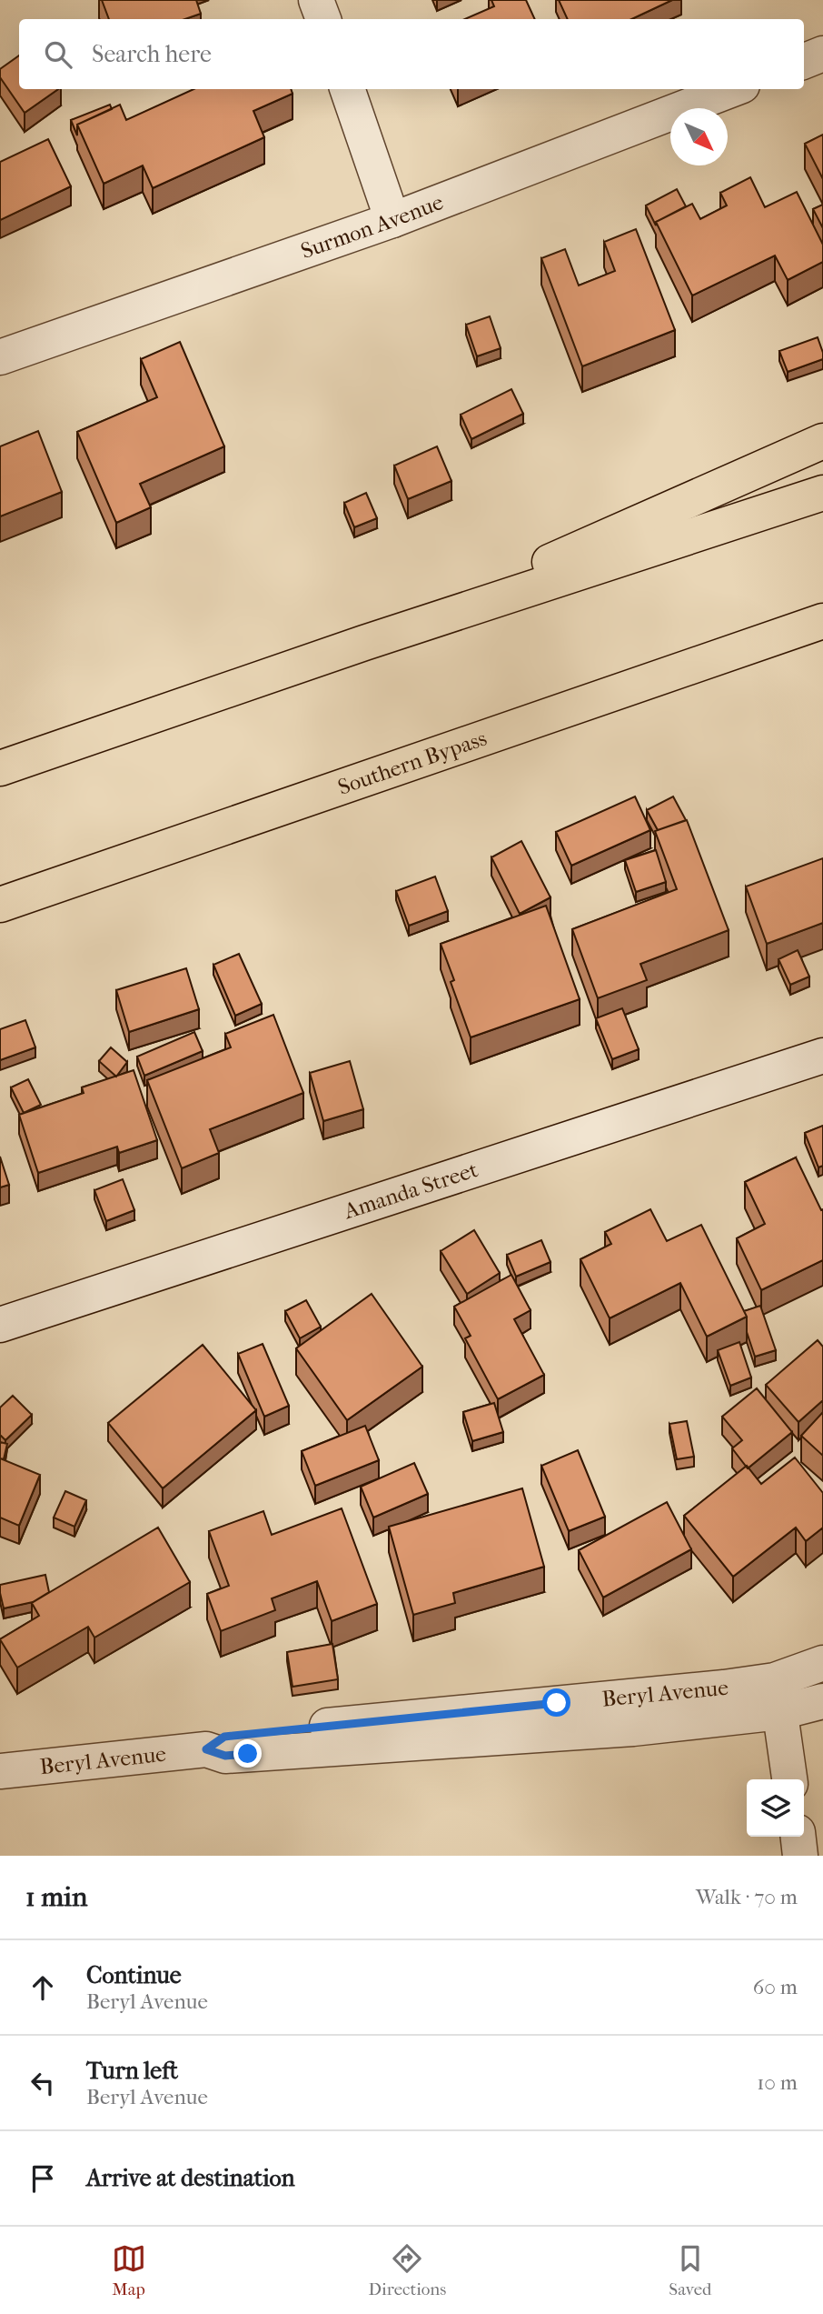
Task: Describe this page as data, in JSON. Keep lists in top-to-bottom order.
{
  "streets": {
    "highway": ["Southern Bypass"],
    "street": ["Surmon Avenue", "Amanda Street", "Beryl Avenue"]
  },
  "north": "bottom right",
  "page": {
    "search": "Search here",
    "heading": ["1 min", "Walk · 70 m"],
    "list": [
      ["Continue", "Beryl Avenue", "60 m"],
      ["Turn left", "Beryl Avenue", "10 m"],
      "Arrive at destination"
    ],
    "nav": ["Map", "Directions", "Saved"]
  }
}
